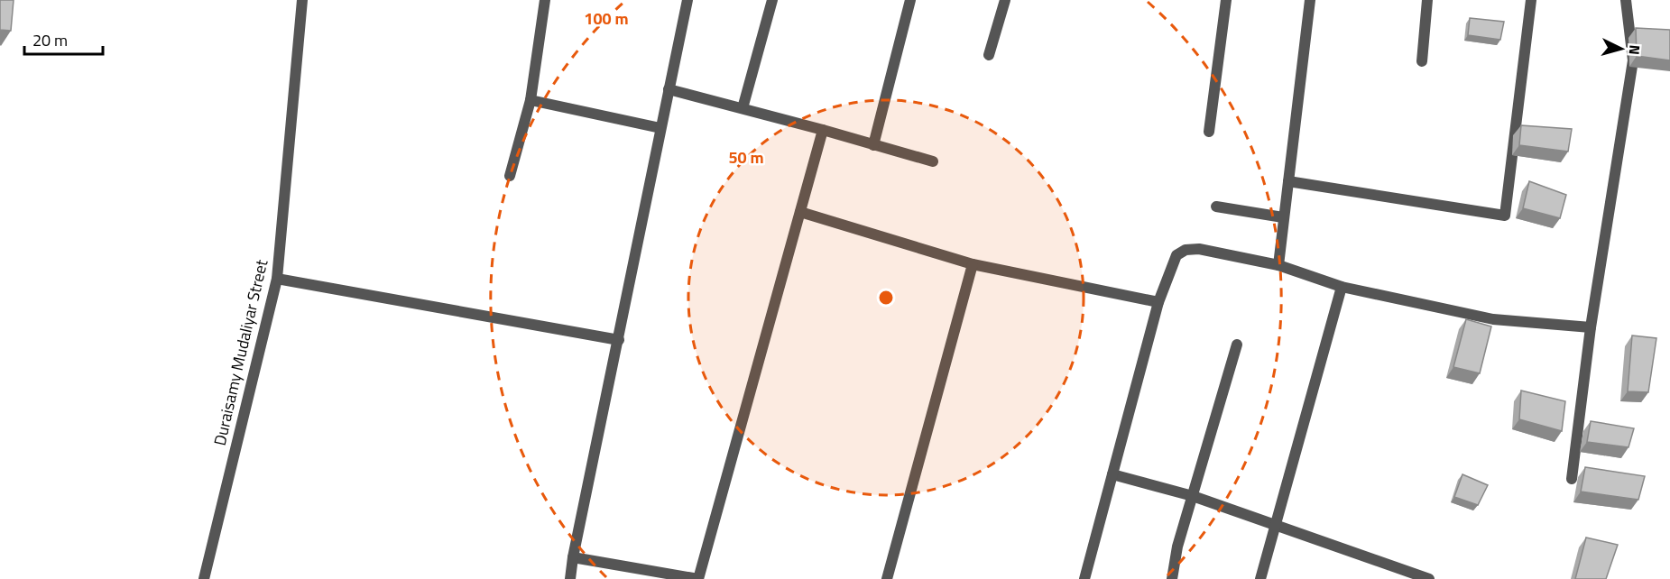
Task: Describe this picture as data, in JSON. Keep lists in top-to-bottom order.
{
  "streets": {
    "street": ["Duraisamy Mudaliyar Street"]
  },
  "scale_bar": "20 m",
  "north": "right",
  "rings": ["100 m", "50 m"]
}
